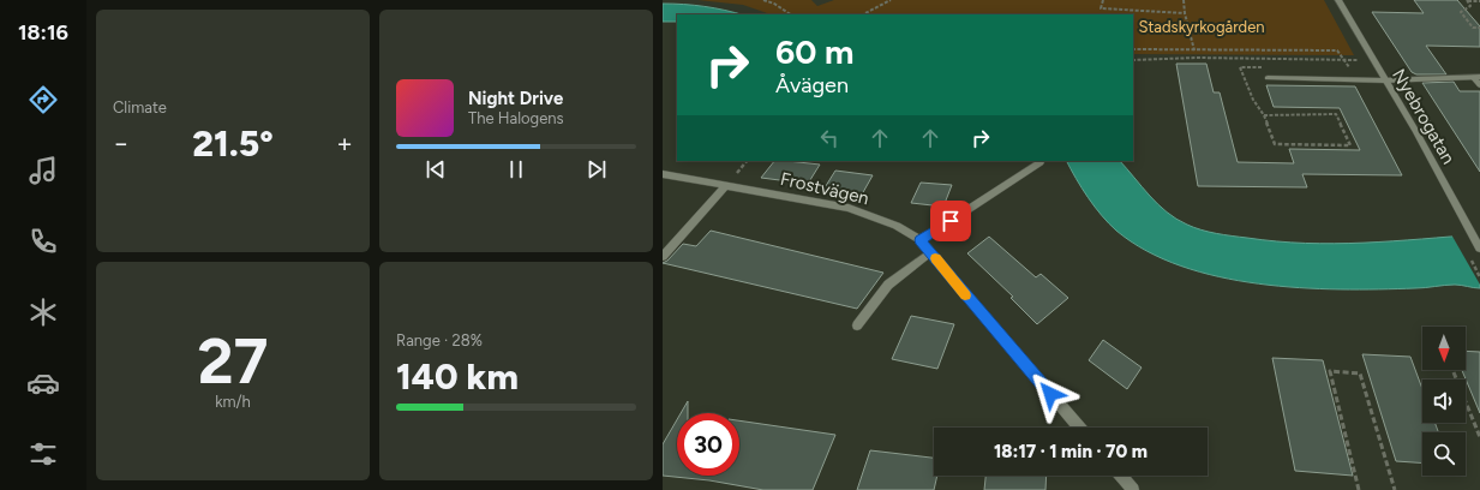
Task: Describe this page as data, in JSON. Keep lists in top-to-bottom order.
{
  "streets": {
    "street": ["Nyebrogatan", "Frostvägen"]
  },
  "parks": ["Stadskyrkogården"],
  "north": "bottom",
  "page": {
    "tabs": "18:16",
    "tile": [
      "Climate",
      ["27", "km/h"],
      ["Range · 28%", "140 km"]
    ],
    "turn": ["60 m", "Åvägen"],
    "song": ["Night Drive", "The Halogens"],
    "heat": ["−", "21.5°", "+"],
    "limit": "30",
    "trip": "18:17 · 1 min · 70 m"
  }
}
